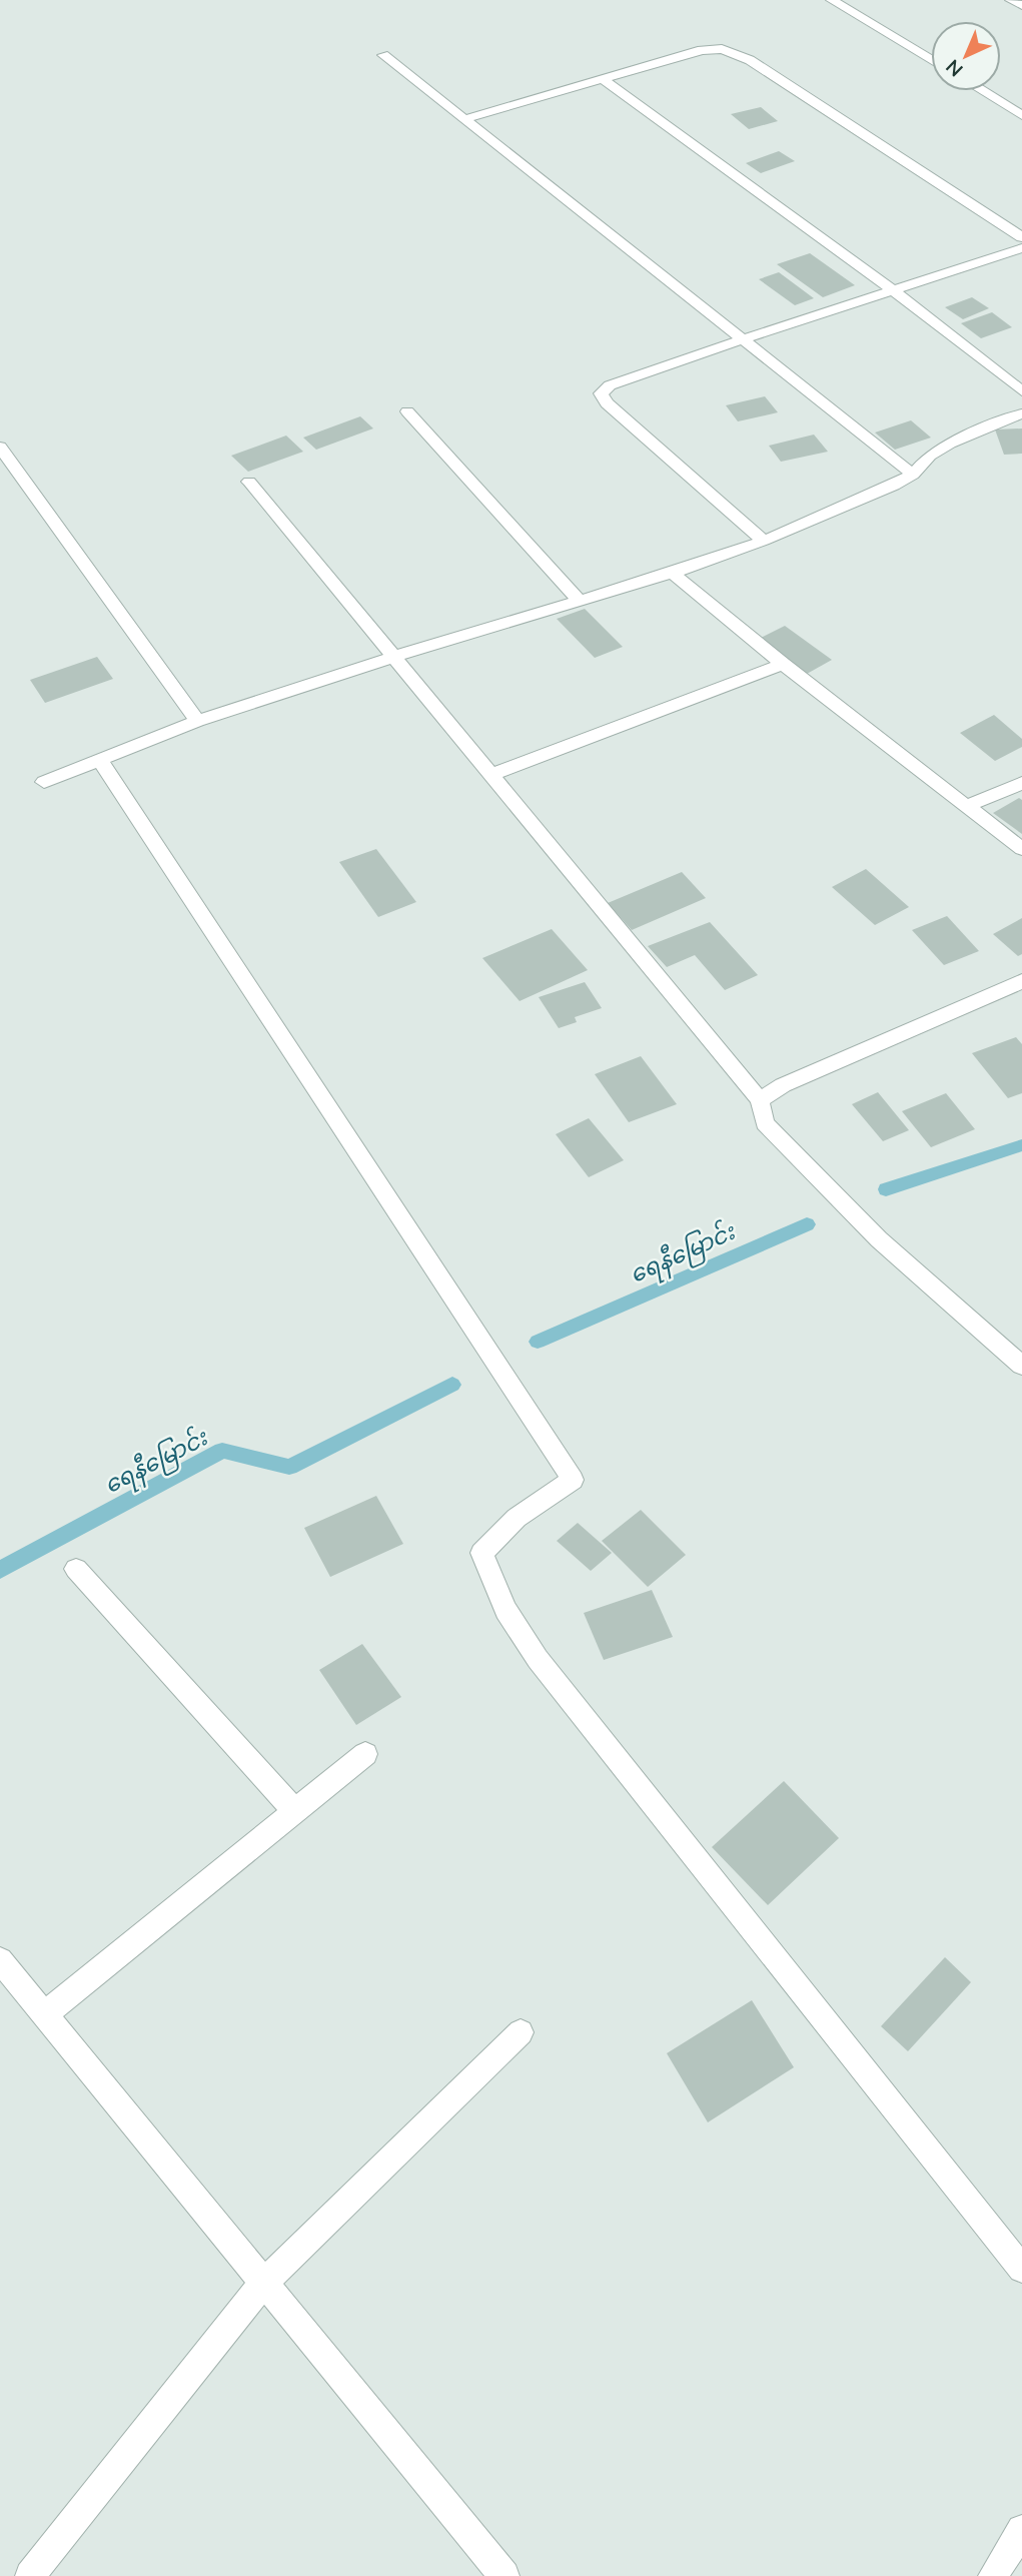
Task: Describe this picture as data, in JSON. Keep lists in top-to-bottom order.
{
  "water": ["ရေနီမြောင်း"],
  "north": "bottom left"
}
